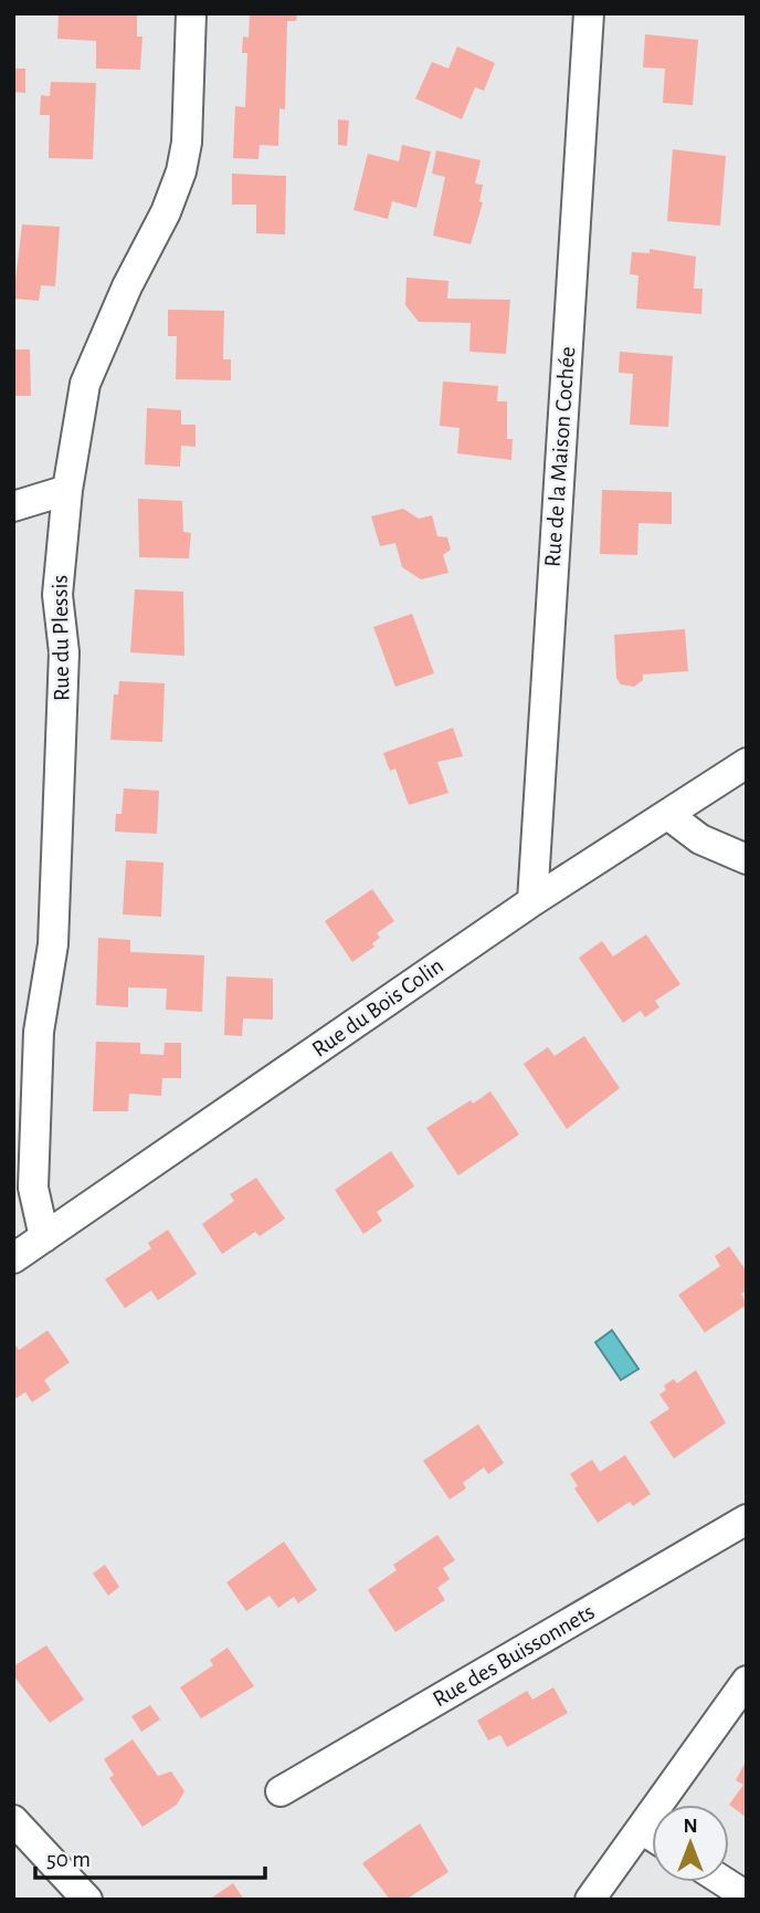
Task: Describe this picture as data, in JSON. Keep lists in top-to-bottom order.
{
  "streets": {
    "street": [
      "Rue de la Maison Cochée",
      "Rue du Plessis",
      "Rue du Bois Colin",
      "Rue des Buissonnets"
    ]
  },
  "crossings": [
    ["Rue de la Maison Cochée", "Rue du Bois Colin"],
    ["Rue du Plessis", "Rue du Bois Colin"]
  ],
  "scale_bar": "50 m",
  "north": "top"
}
